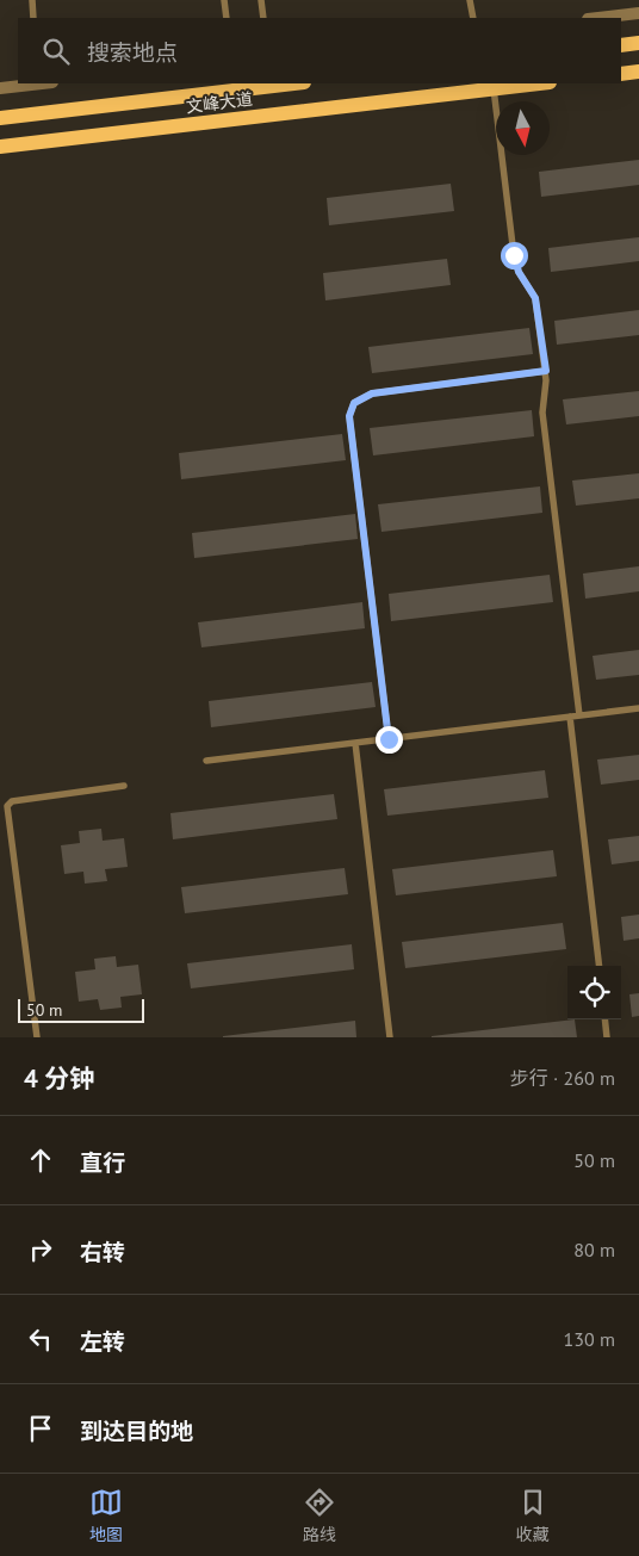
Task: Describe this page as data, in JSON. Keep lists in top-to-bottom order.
{
  "streets": {
    "main road": ["文峰大道"]
  },
  "scale_bar": "50 m",
  "north": "bottom",
  "page": {
    "search": "搜索地点",
    "scale": "50 m",
    "heading": ["4 分钟", "步行 · 260 m"],
    "list": [
      ["直行", "50 m"],
      ["右转", "80 m"],
      ["左转", "130 m"],
      "到达目的地"
    ],
    "nav": ["地图", "路线", "收藏"]
  }
}
